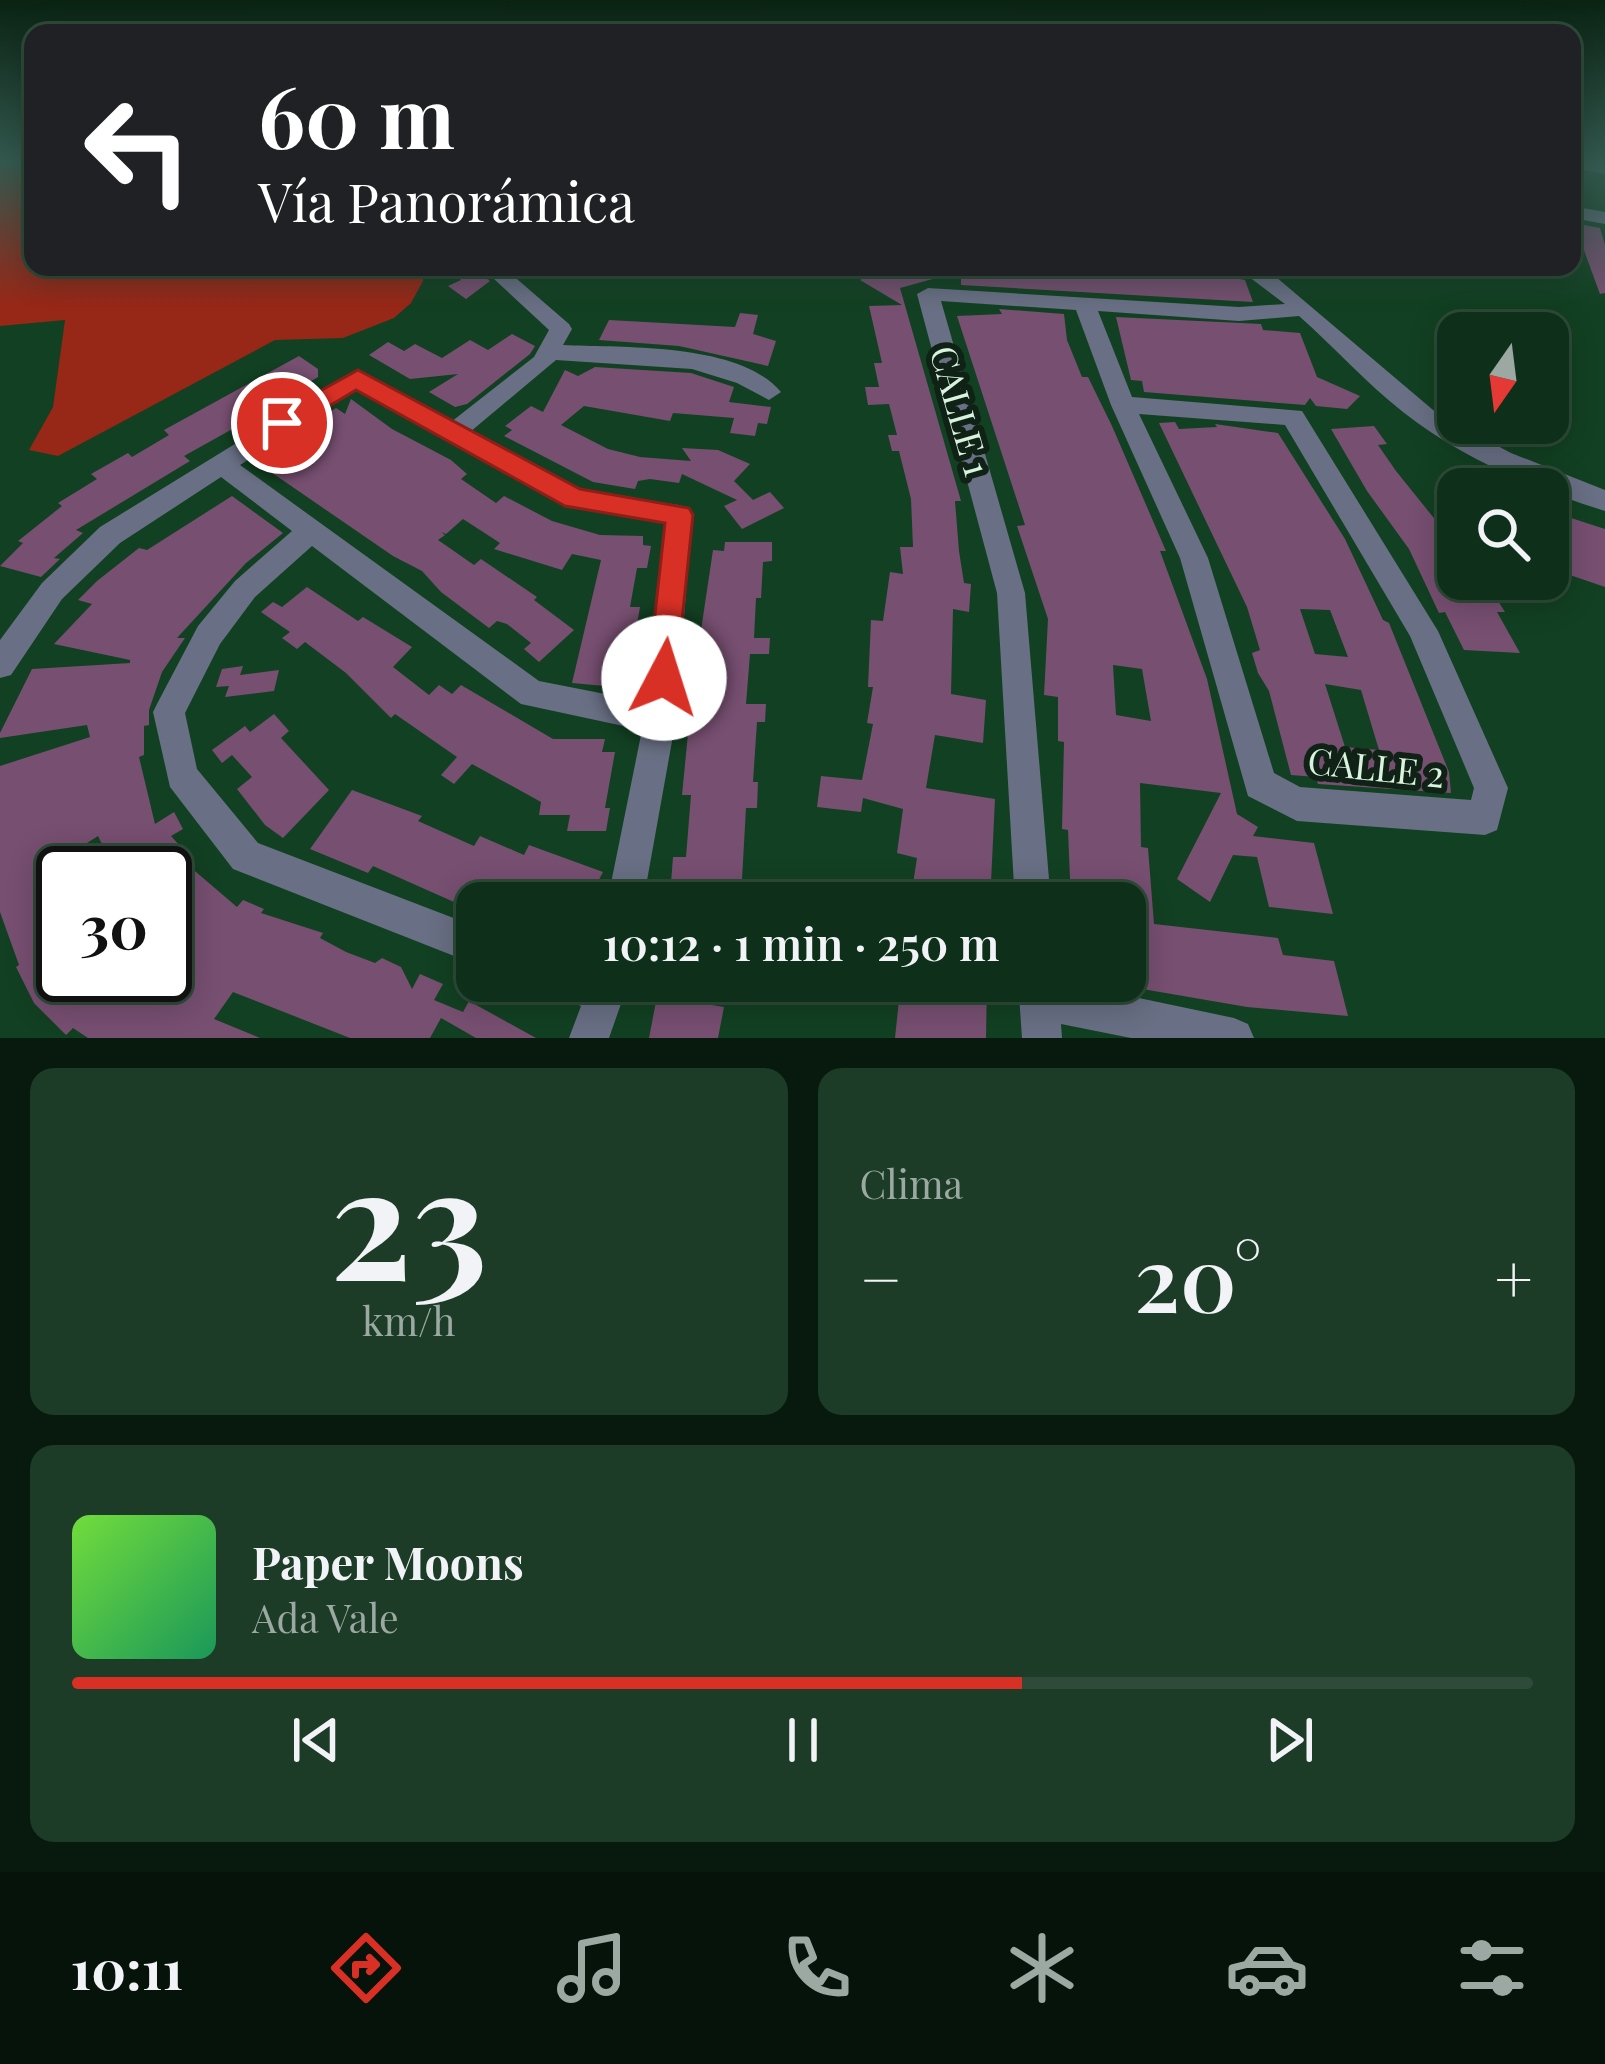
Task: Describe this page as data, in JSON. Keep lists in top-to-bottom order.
{
  "streets": {
    "street": ["CALLE 1", "CALLE 2"]
  },
  "crossings": [
    ["CALLE 1", "CALLE 2"]
  ],
  "north": "bottom",
  "page": {
    "turn": ["60 m", "Vía Panorámica"],
    "limit": "30",
    "trip": "10:12 · 1 min · 250 m",
    "tile": [
      ["23", "km/h"],
      "Clima"
    ],
    "heat": ["−", "20°", "+"],
    "song": ["Paper Moons", "Ada Vale"],
    "tabs": "10:11"
  }
}
